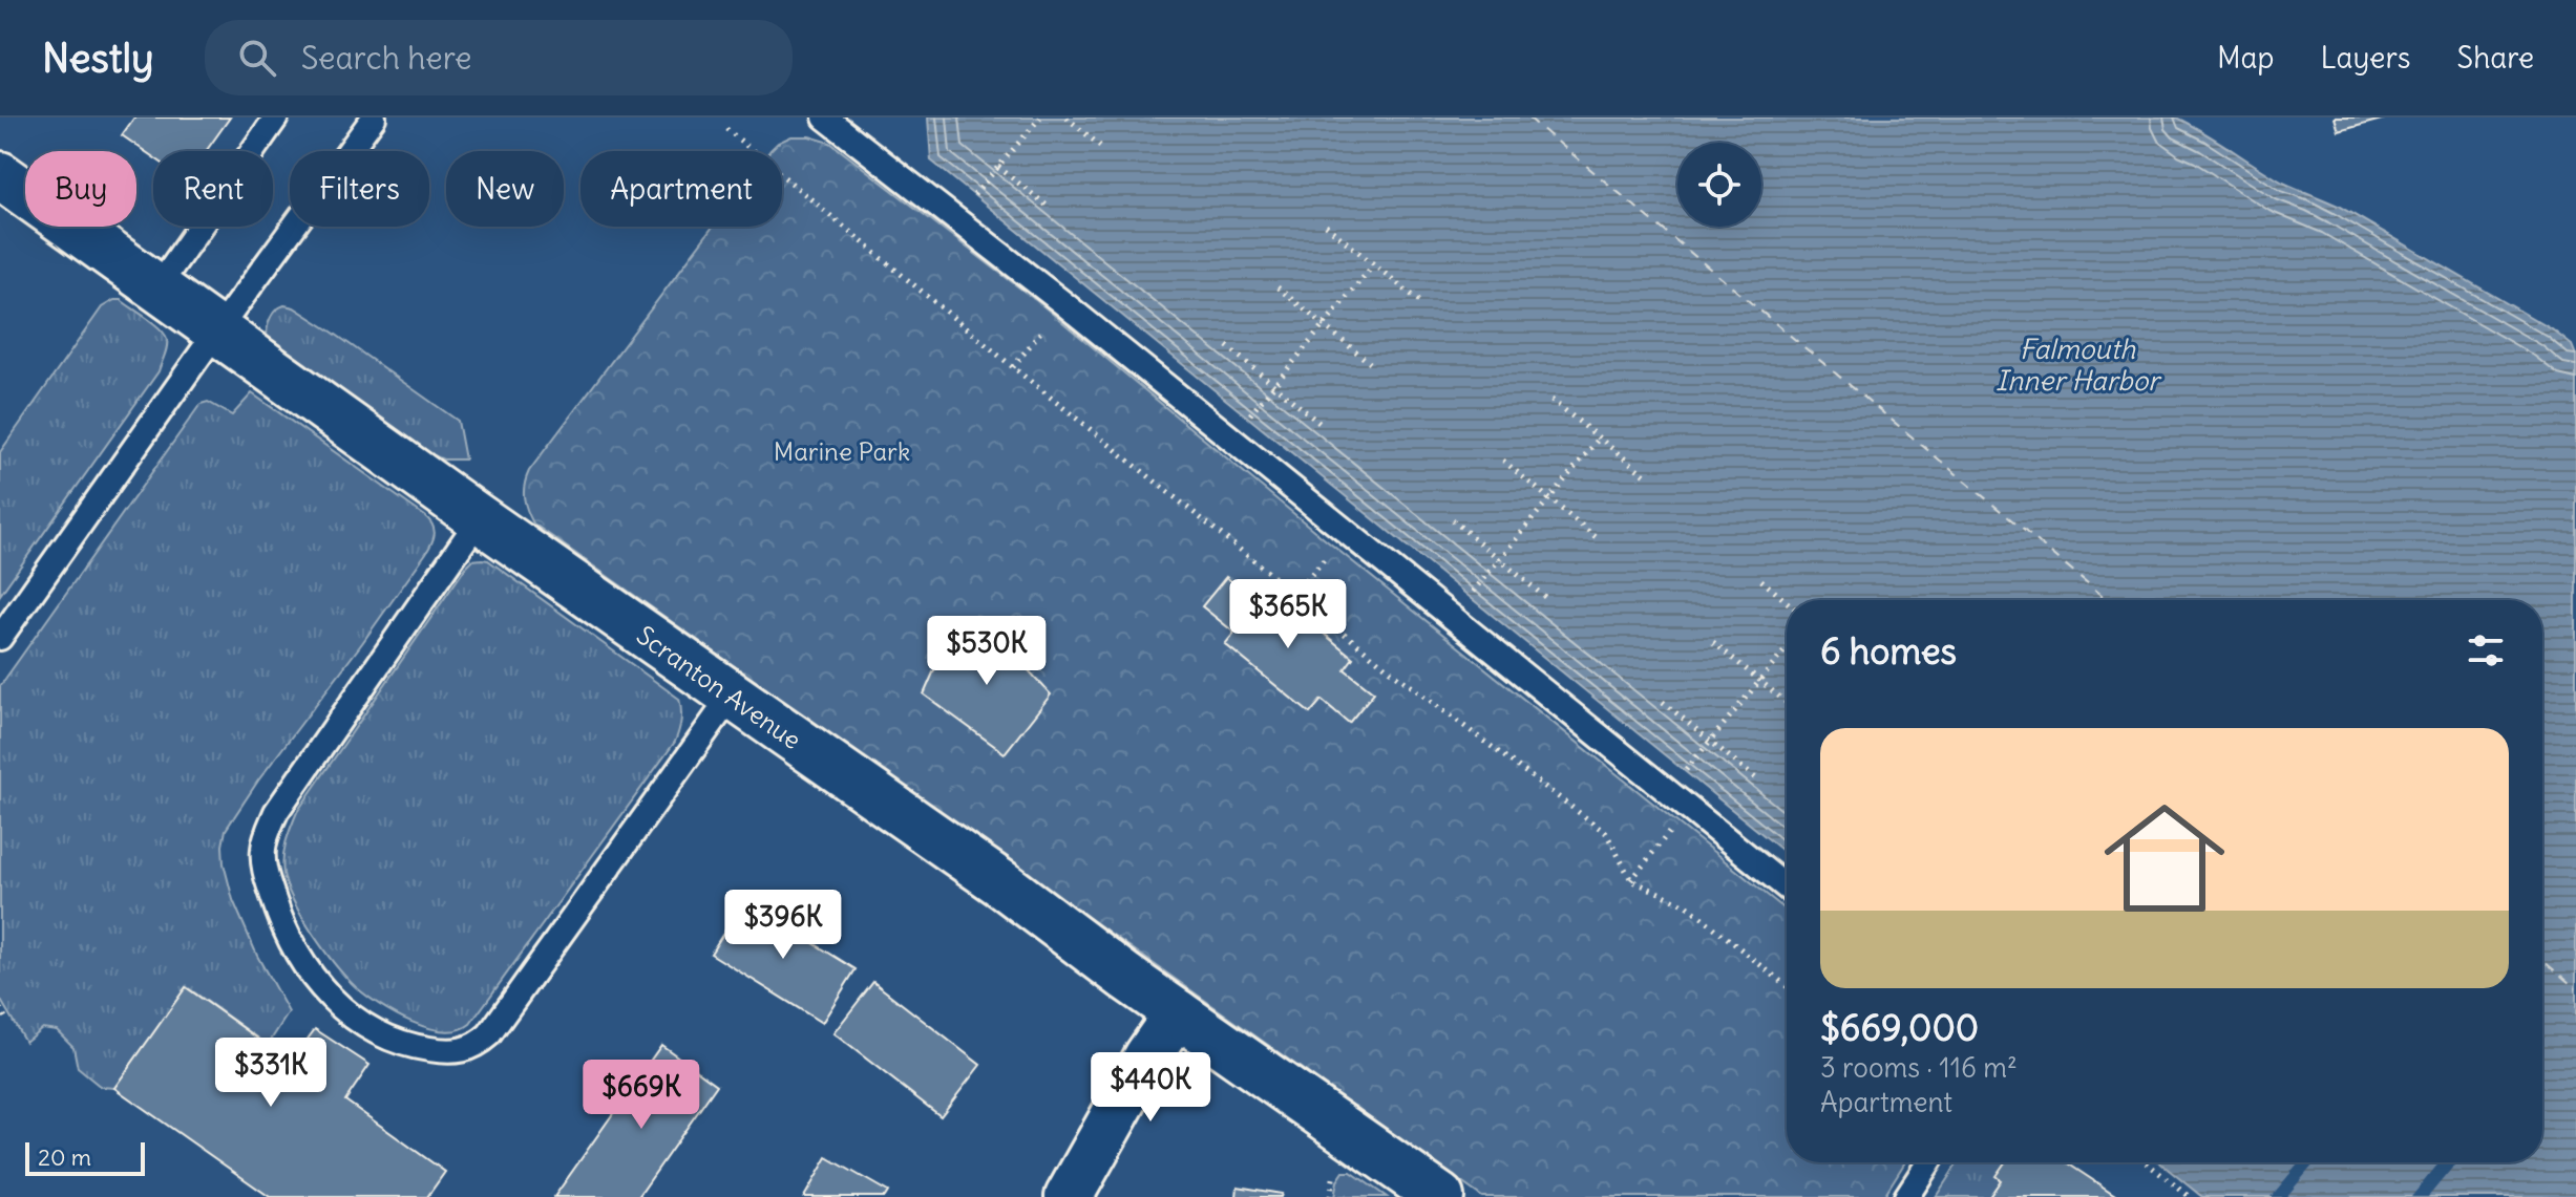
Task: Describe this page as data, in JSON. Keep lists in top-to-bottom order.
{
  "streets": {
    "street": ["Scranton Avenue"]
  },
  "water": ["Falmouth Inner Harbor"],
  "parks": ["Marine Park"],
  "scale_bar": "20 m",
  "page": {
    "header": "Nestly",
    "search": "Search here",
    "nav": ["Map", "Layers", "Share"],
    "chip": [
      "Buy",
      "Rent",
      "Filters",
      "New",
      "Apartment"
    ],
    "price": [
      "$365K",
      "$530K",
      "$396K",
      "$331K",
      "$440K",
      "$669K"
    ],
    "heading": "6 homes",
    "list": [
      {
        "name": "$669,000",
        "note": "3 rooms · 116 m² · Apartment"
      }
    ],
    "scale": "20 m"
  }
}
